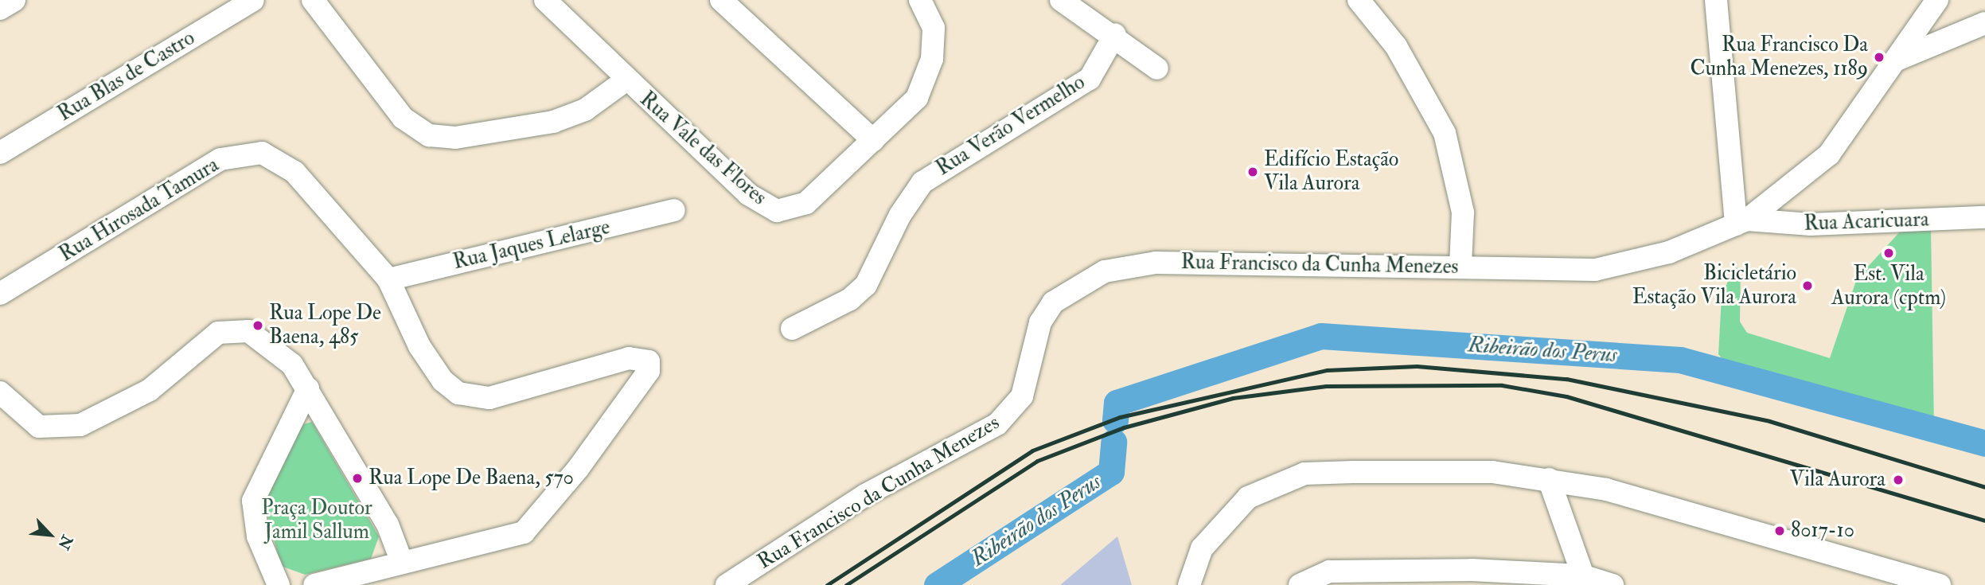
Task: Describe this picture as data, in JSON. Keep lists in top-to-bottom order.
{
  "streets": {
    "street": [
      "Rua Blas de Castro",
      "Rua Verão Vermelho",
      "Rua Vale das Flores",
      "Rua Hirosada Tamura",
      "Rua Acaricuara",
      "Rua Jaques Lelarge",
      "Rua Francisco da Cunha Menezes"
    ]
  },
  "crossings": [
    ["Rua Hirosada Tamura", "Rua Jaques Lelarge"],
    ["Rua Acaricuara", "Rua Francisco da Cunha Menezes"]
  ],
  "water": ["Ribeirão dos Perus"],
  "parks": ["Praça Doutor Jamil Sallum"],
  "places": [
    "Rua Francisco Da Cunha Menezes, 1189",
    "Edifício Estação Vila Aurora",
    "Est. Vila Aurora (cptm)",
    "Bicicletário Estação Vila Aurora",
    "Rua Lope De Baena, 485",
    "Rua Lope De Baena, 570",
    "Vila Aurora",
    "8017-10"
  ],
  "north": "bottom right"
}
